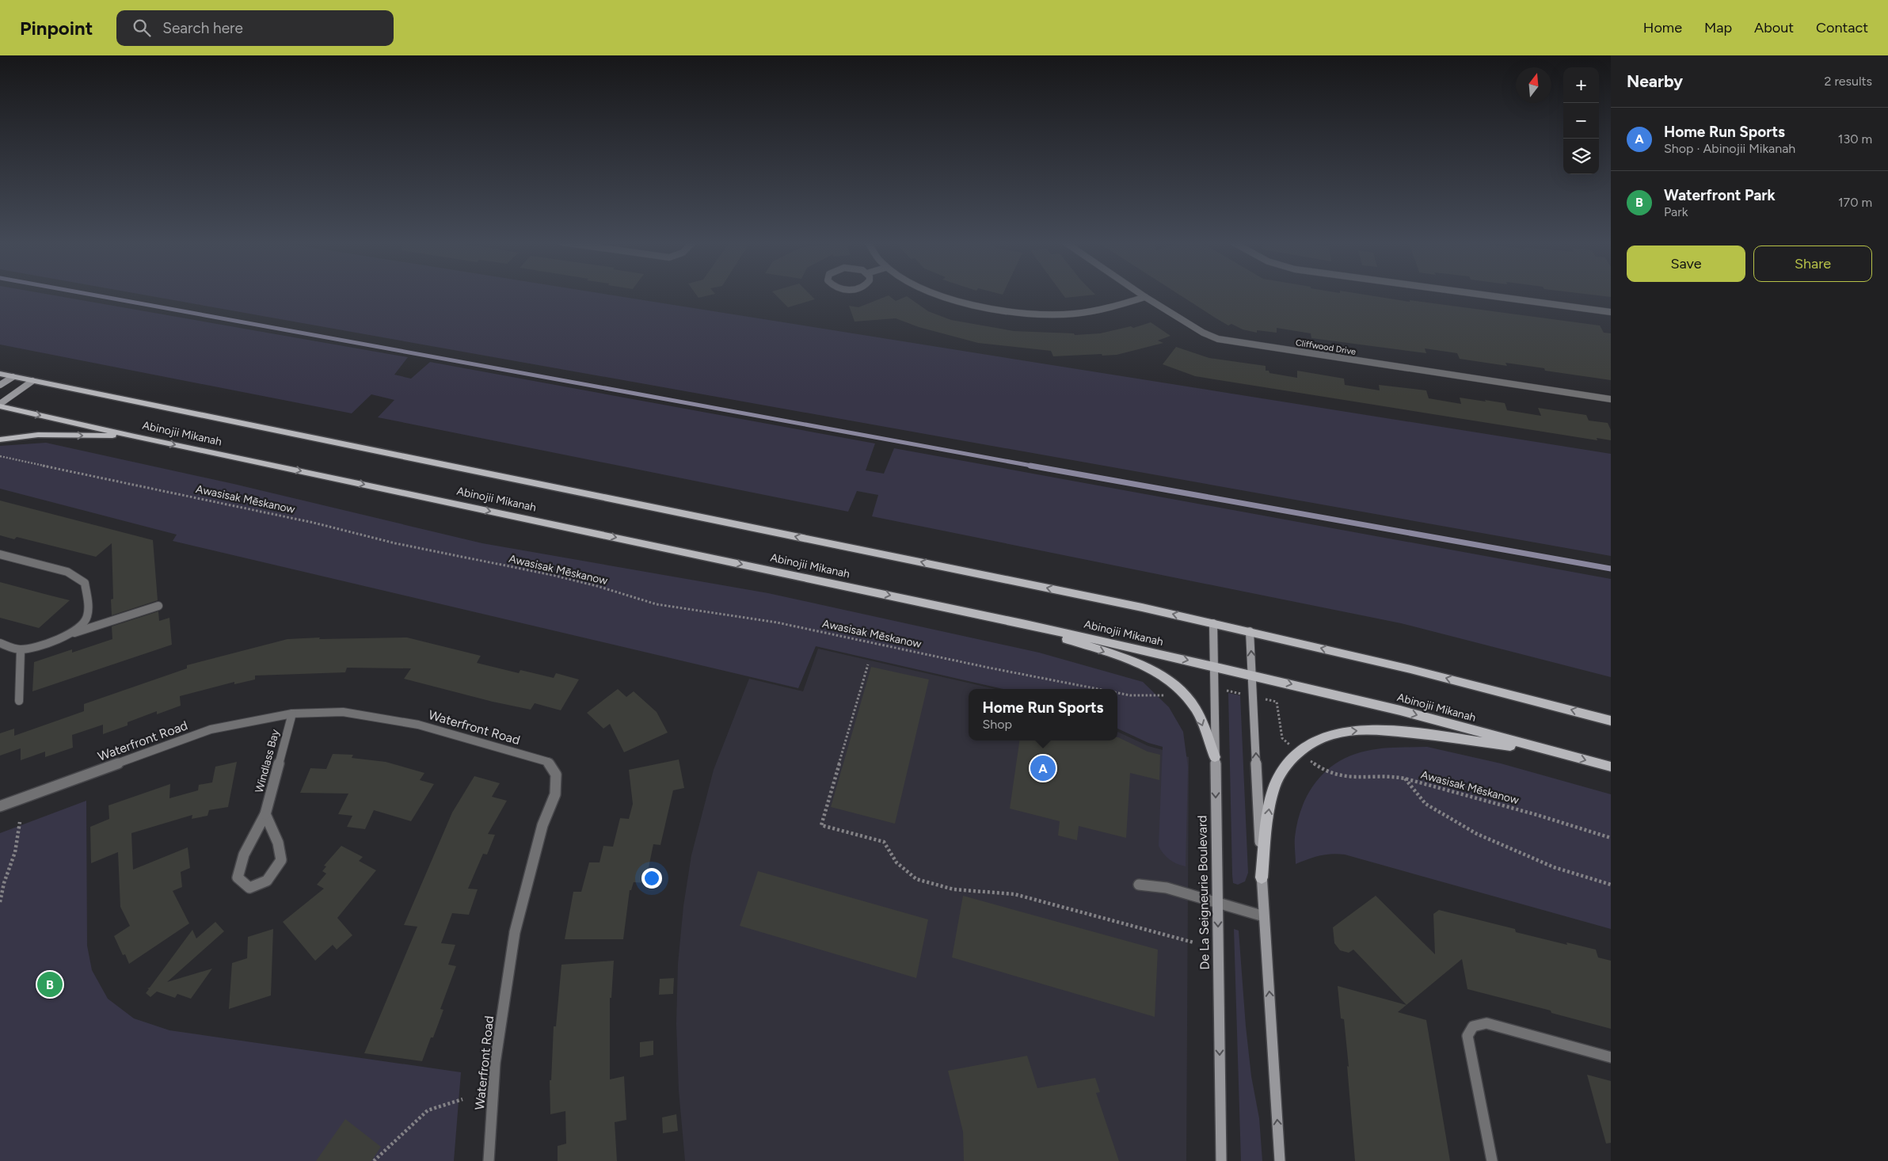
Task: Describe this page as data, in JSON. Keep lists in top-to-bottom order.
{
  "streets": {
    "main road": ["Abinojii Mikanah"],
    "street": [
      "Cliffwood Drive",
      "Waterfront Road",
      "Windlass Bay",
      "De La Seigneurie Boulevard"
    ],
    "path": ["Awasisak Mēskanow"]
  },
  "crossings": [
    ["Abinojii Mikanah", "De La Seigneurie Boulevard"],
    ["Waterfront Road", "Windlass Bay"]
  ],
  "north": "top",
  "page": {
    "header": "Pinpoint",
    "search": "Search here",
    "nav": [
      "Home",
      "Map",
      "About",
      "Contact"
    ],
    "heading": ["Nearby", "2 results"],
    "map_buttons": ["+", "−"],
    "list": [
      {
        "mark": "A",
        "name": "Home Run Sports",
        "note": "Shop · Abinojii Mikanah",
        "value": "130 m"
      },
      {
        "mark": "B",
        "name": "Waterfront Park",
        "note": "Park",
        "value": "170 m"
      }
    ],
    "buttons": ["Save", "Share"],
    "popup": ["Home Run Sports", "Shop"],
    "pins": ["A", "B"]
  }
}
